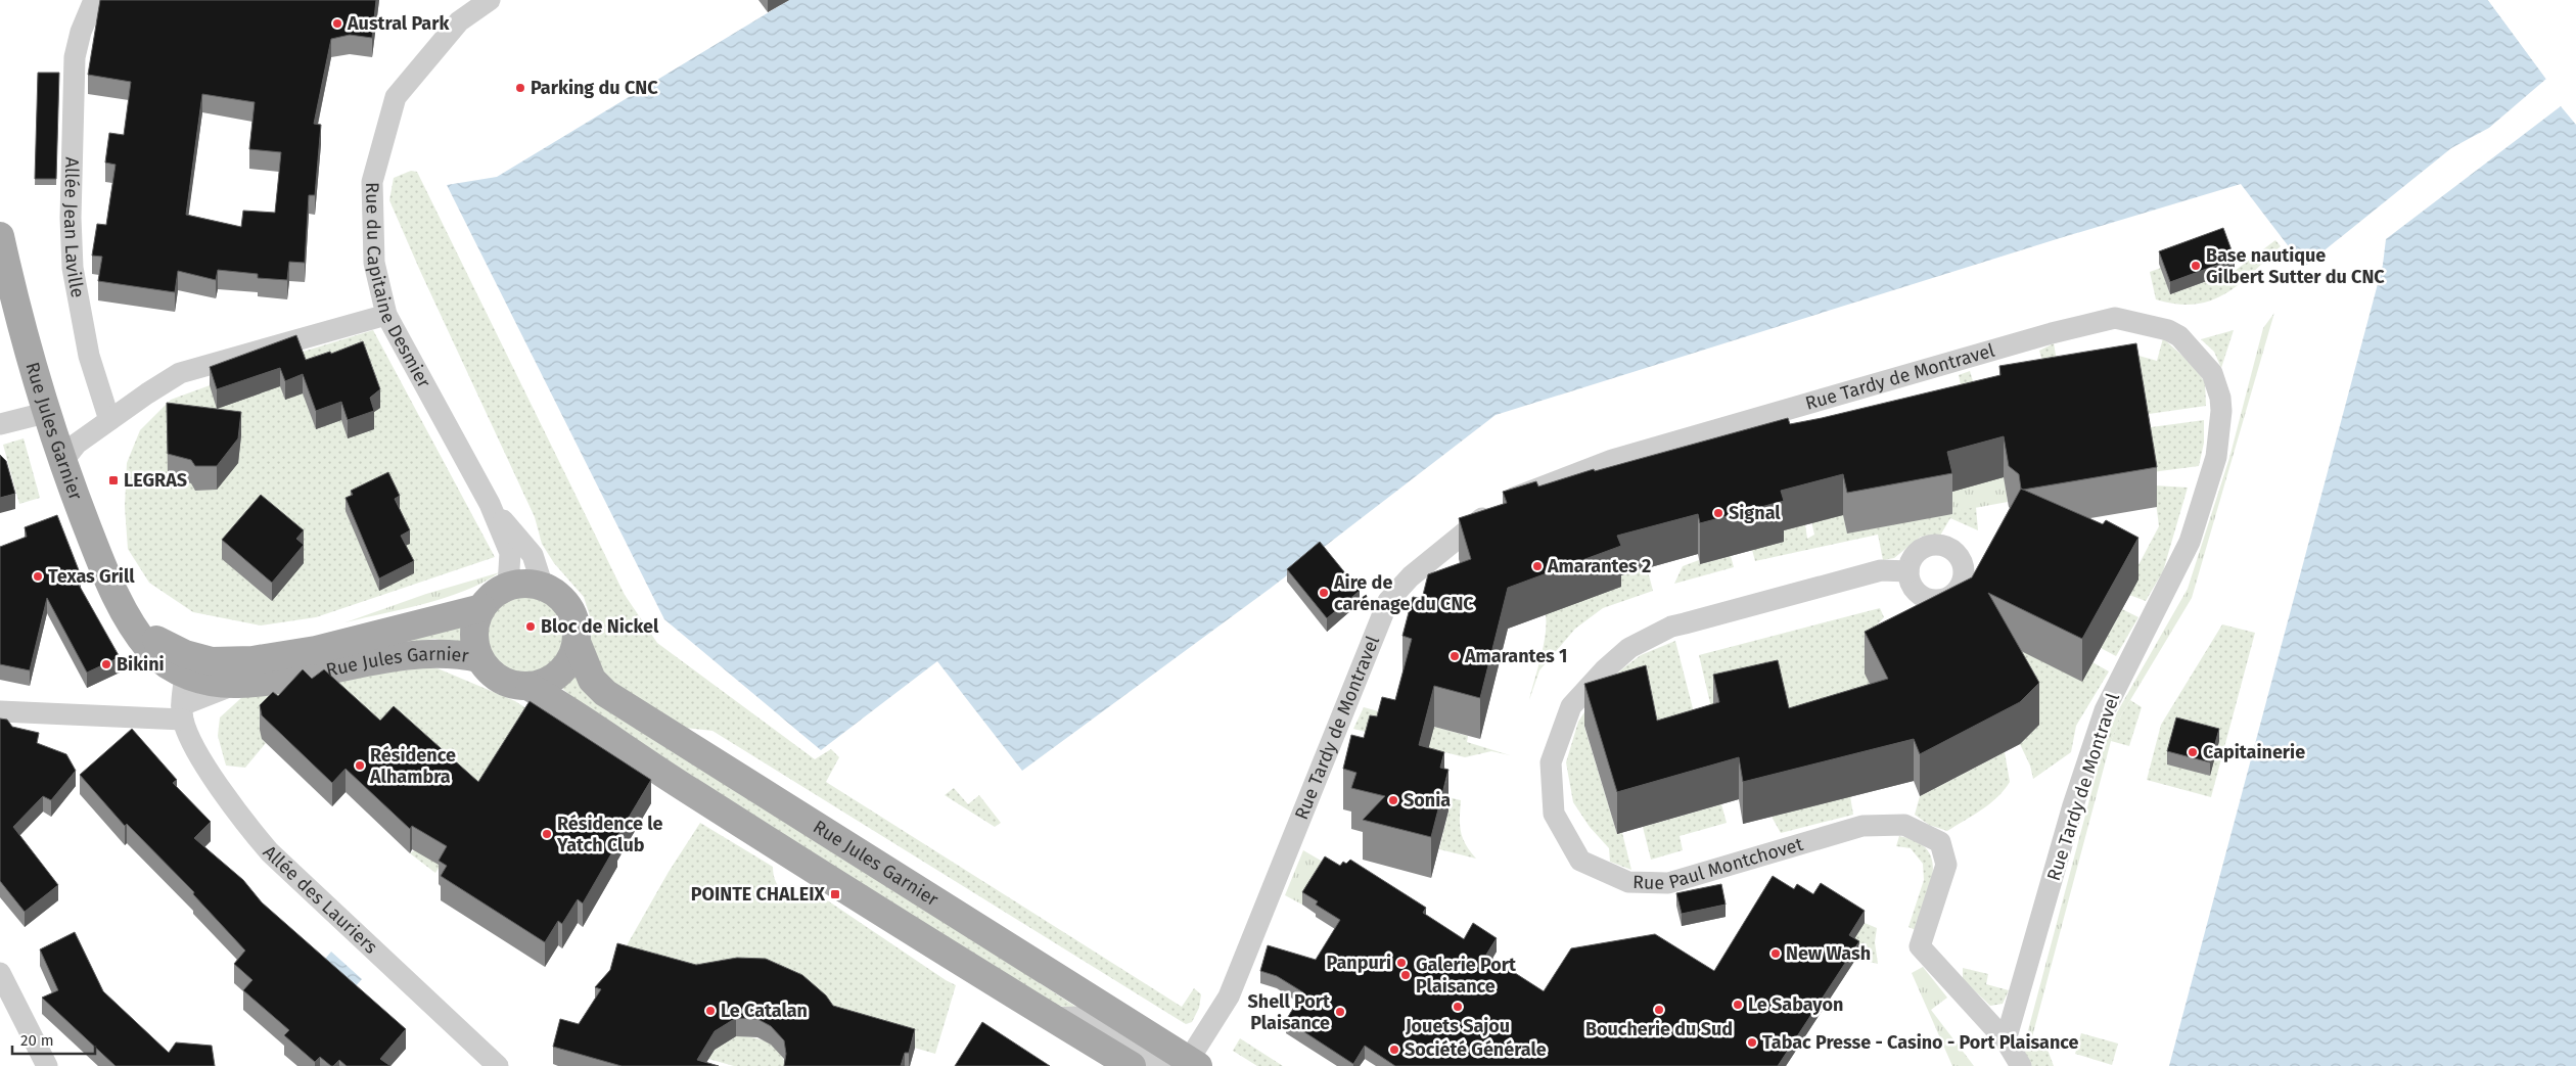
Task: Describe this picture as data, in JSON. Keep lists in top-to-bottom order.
{
  "streets": {
    "main road": ["Rue Jules Garnier"],
    "street": [
      "Allée Jean Laville",
      "Rue du Capitaine Desmier",
      "Rue Tardy de Montravel",
      "Rue Paul Montchovet",
      "Allée des Lauriers"
    ]
  },
  "crossings": [
    ["Rue du Capitaine Desmier", "Rue Jules Garnier"],
    ["Rue Tardy de Montravel", "Rue Jules Garnier"],
    ["Rue Tardy de Montravel", "Rue Paul Montchovet"],
    ["Rue Jules Garnier", "Allée des Lauriers"]
  ],
  "places": {
    "other": [
      "Austral Park",
      "Parking du CNC",
      "Base nautique Gilbert Sutter du CNC",
      "Signal",
      "Amarantes 2",
      "Texas Grill",
      "Aire de carénage du CNC",
      "Bloc de Nickel",
      "Amarantes 1",
      "Bikini",
      "Capitainerie",
      "Résidence Alhambra",
      "Sonia",
      "Résidence le Yatch Club",
      "New Wash",
      "Panpuri",
      "Galerie Port Plaisance",
      "Le Sabayon",
      "Jouets Sajou",
      "Boucherie du Sud",
      "Le Catalan",
      "Shell Port Plaisance",
      "Tabac Presse - Casino - Port Plaisance",
      "Société Générale"
    ],
    "transit": ["LEGRAS", "POINTE CHALEIX"]
  },
  "scale_bar": "20 m"
}
